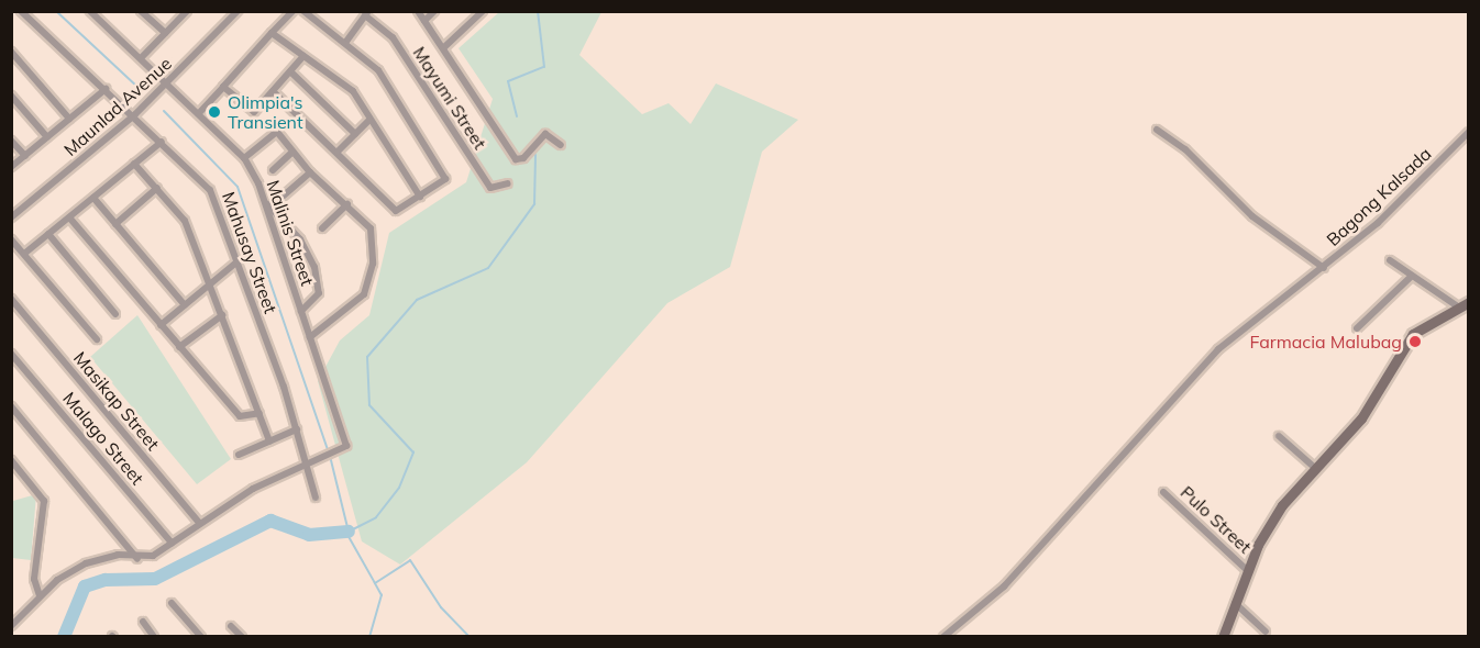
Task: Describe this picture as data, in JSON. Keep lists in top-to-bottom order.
{
  "streets": {
    "street": [
      "Mayumi Street",
      "Maunlad Avenue",
      "Bagong Kalsada",
      "Malinis Street",
      "Mahusay Street",
      "Masikap Street",
      "Malago Street",
      "Pulo Street"
    ]
  },
  "crossings": [
    ["Maunlad Avenue", "Malinis Street"],
    ["Maunlad Avenue", "Mahusay Street"],
    ["Malinis Street", "Mahusay Street"]
  ],
  "places": ["Olimpia's Transient", "Farmacia Malubag"]
}
